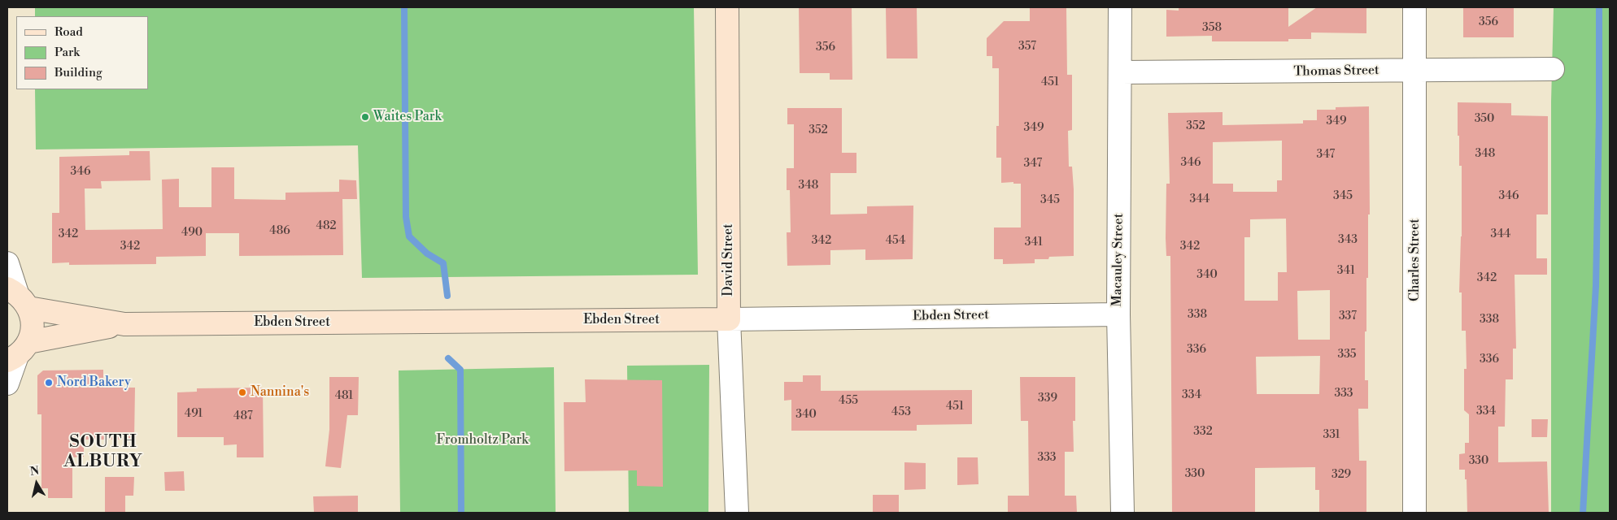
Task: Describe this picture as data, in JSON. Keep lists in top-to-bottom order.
{
  "streets": {
    "street": [
      "Thomas Street",
      "David Street",
      "Macauley Street",
      "Charles Street",
      "Ebden Street"
    ]
  },
  "crossings": [
    ["Thomas Street", "Macauley Street"],
    ["Thomas Street", "Charles Street"],
    ["David Street", "Ebden Street"],
    ["Macauley Street", "Ebden Street"]
  ],
  "districts": ["SOUTH ALBURY"],
  "parks": ["Fromholtz Park"],
  "places": ["Waites Park", "Nord Bakery", "Nannina's"],
  "house_numbers": [
    "356",
    "358",
    "357",
    "356",
    "451",
    "350",
    "349",
    "352",
    "349",
    "352",
    "348",
    "347",
    "346",
    "347",
    "346",
    "348",
    "345",
    "346",
    "344",
    "345",
    "482",
    "486",
    "490",
    "342",
    "344",
    "343",
    "342",
    "454",
    "341",
    "342",
    "342",
    "341",
    "340",
    "342",
    "338",
    "337",
    "338",
    "336",
    "335",
    "336",
    "333",
    "334",
    "481",
    "339",
    "455",
    "451",
    "334",
    "453",
    "491",
    "340",
    "487",
    "332",
    "331",
    "333",
    "330",
    "330",
    "329"
  ],
  "legend": ["Road", "Park", "Building"],
  "north": "top"
}
